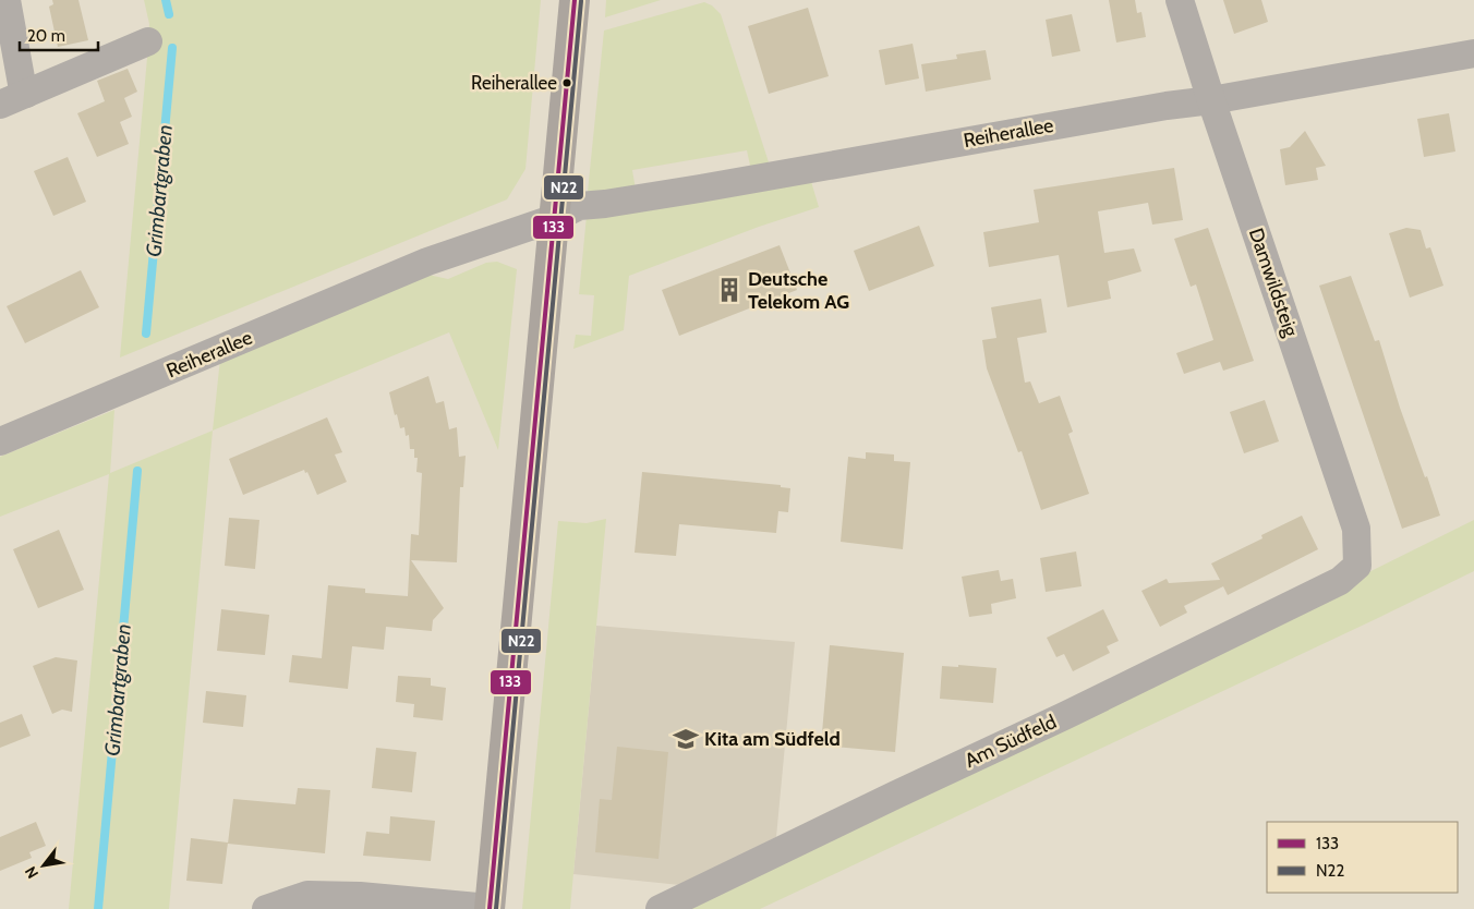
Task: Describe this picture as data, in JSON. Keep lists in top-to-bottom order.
{
  "streets": {
    "street": ["Reiherallee", "Damwildsteig", "Am Südfeld"]
  },
  "crossings": [
    ["Reiherallee", "Damwildsteig"],
    ["Damwildsteig", "Am Südfeld"]
  ],
  "water": ["Grimbartgraben"],
  "places": {
    "other": ["Reiherallee"],
    "building": ["Deutsche Telekom AG"],
    "school or university": ["Kita am Südfeld"]
  },
  "lines": ["transit line 133", "transit line N22"],
  "legend": ["133", "N22"],
  "scale_bar": "20 m",
  "north": "bottom left"
}
